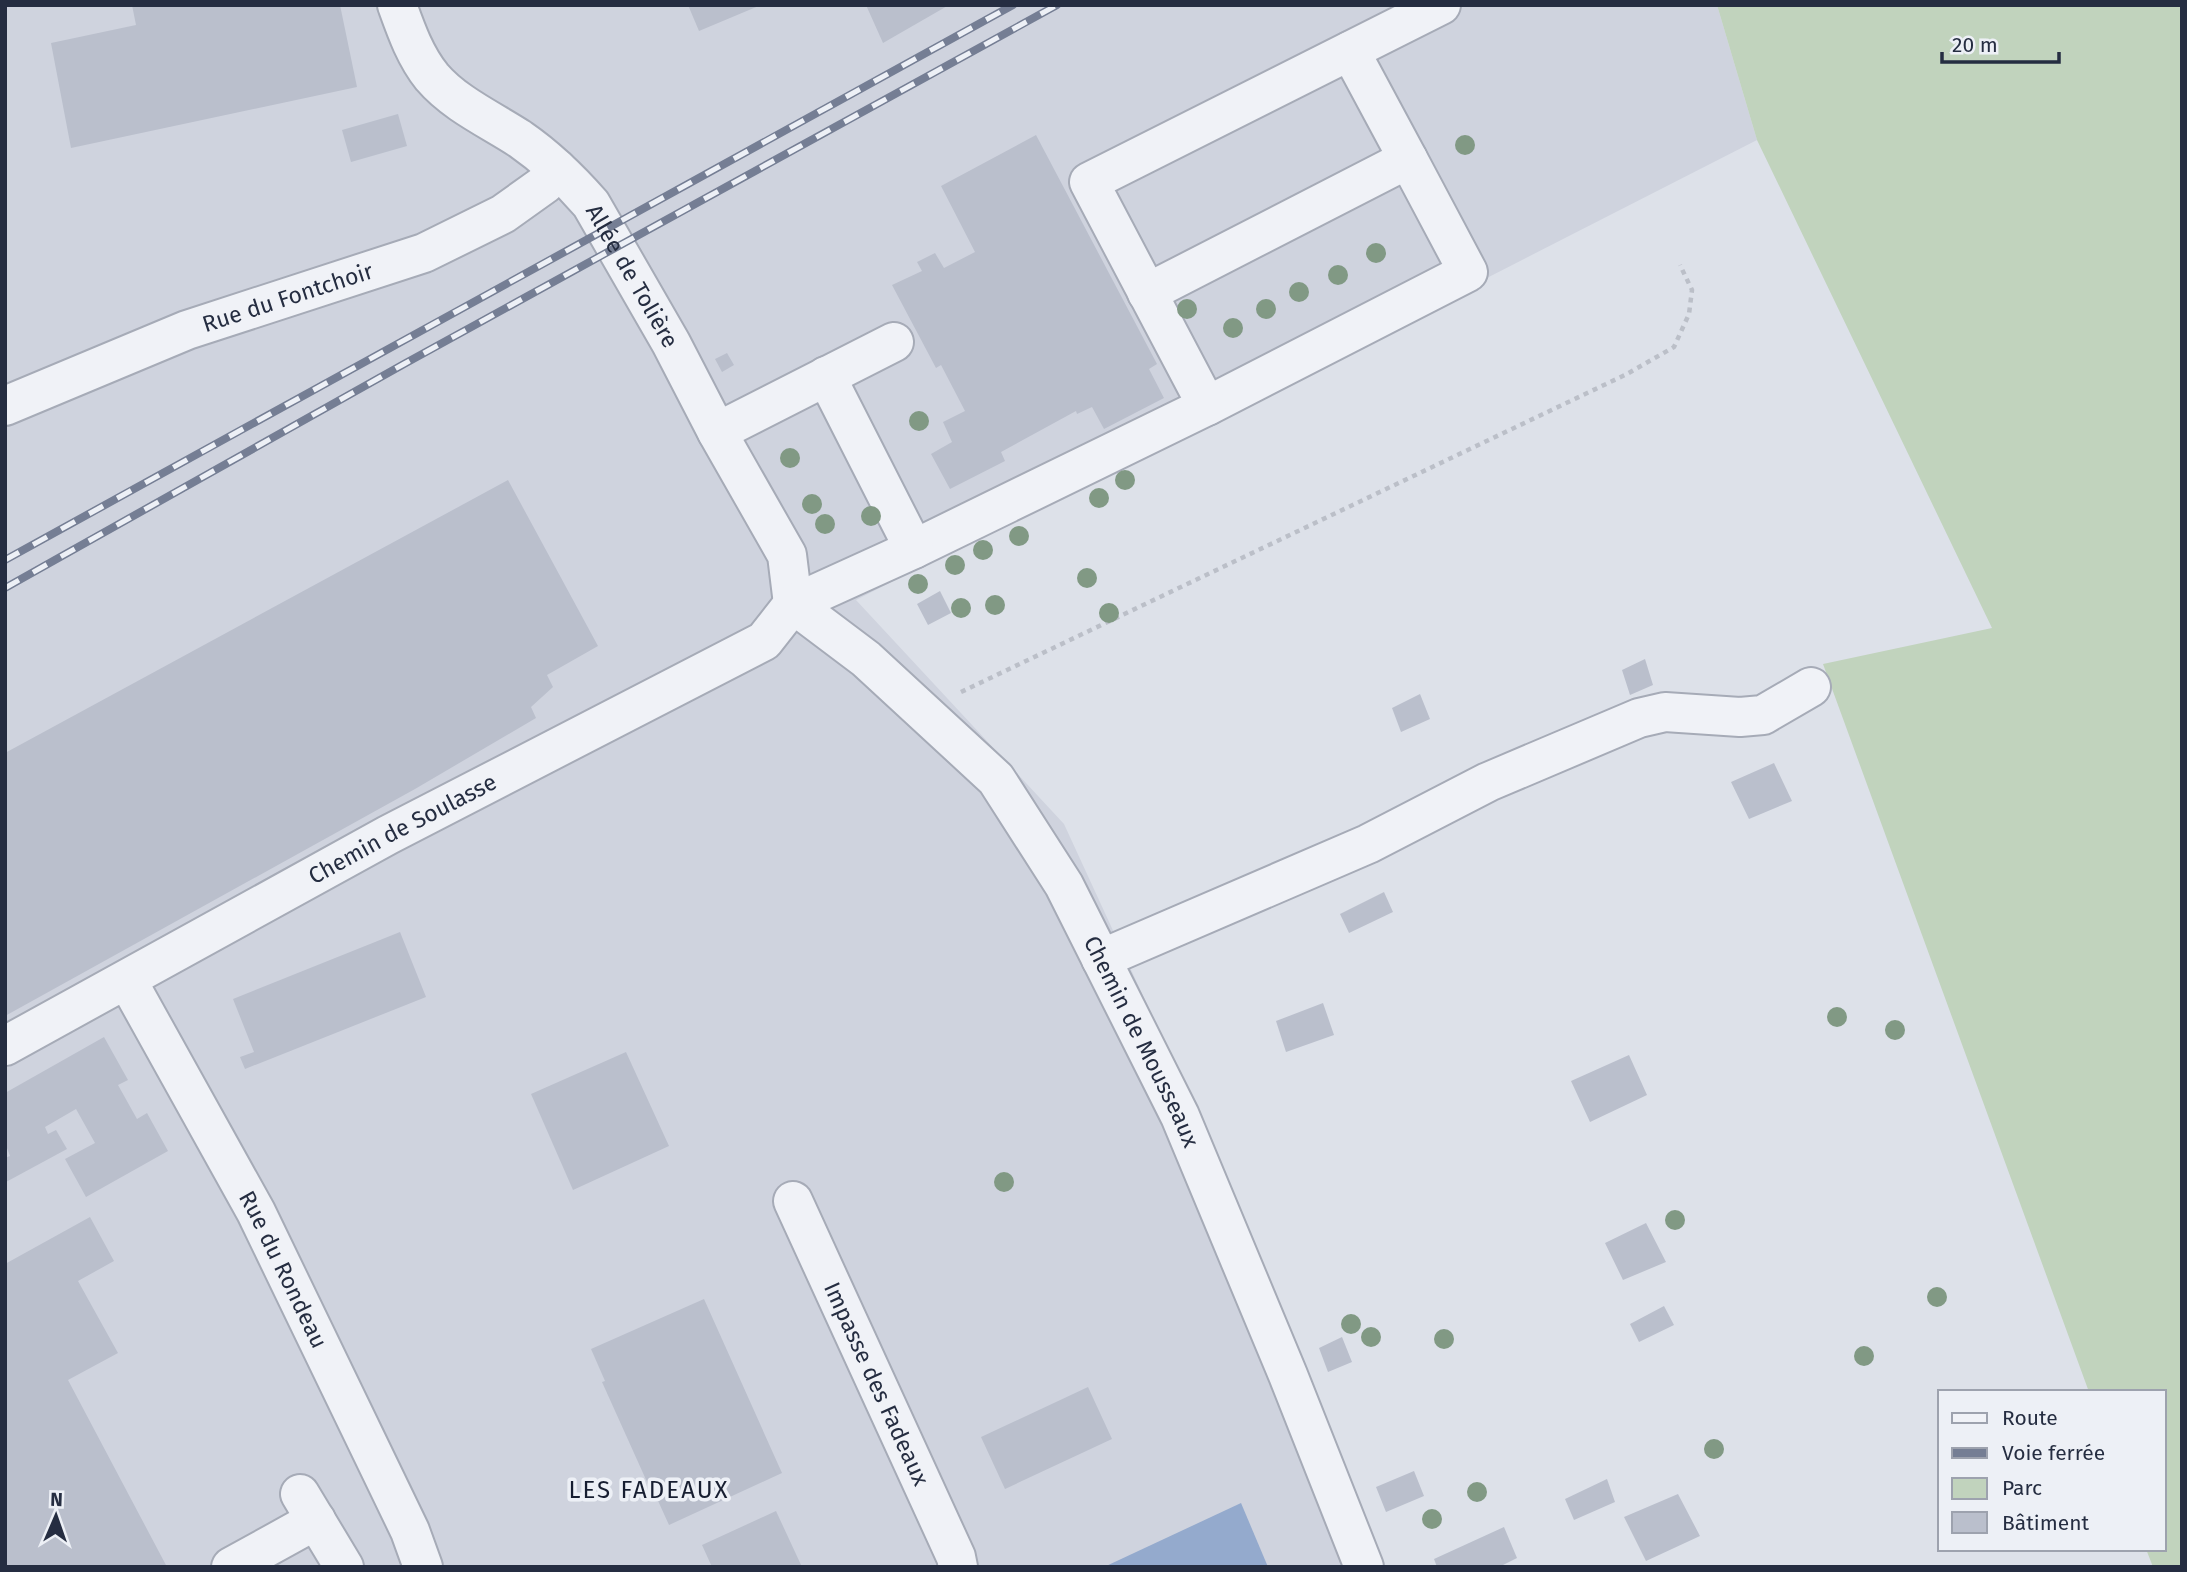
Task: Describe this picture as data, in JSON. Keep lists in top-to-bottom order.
{
  "streets": {
    "street": [
      "Allée de Tolière",
      "Rue du Fontchoir",
      "Chemin de Soulasse",
      "Chemin de Mousseaux",
      "Rue du Rondeau",
      "Impasse des Fadeaux"
    ]
  },
  "crossings": [
    ["Allée de Tolière", "Rue du Fontchoir"],
    ["Allée de Tolière", "Chemin de Soulasse"],
    ["Allée de Tolière", "Chemin de Mousseaux"],
    ["Chemin de Soulasse", "Chemin de Mousseaux"],
    ["Chemin de Soulasse", "Rue du Rondeau"]
  ],
  "districts": ["LES FADEAUX"],
  "legend": [
    "Route",
    "Voie ferrée",
    "Parc",
    "Bâtiment"
  ],
  "scale_bar": "20 m",
  "north": "top"
}
